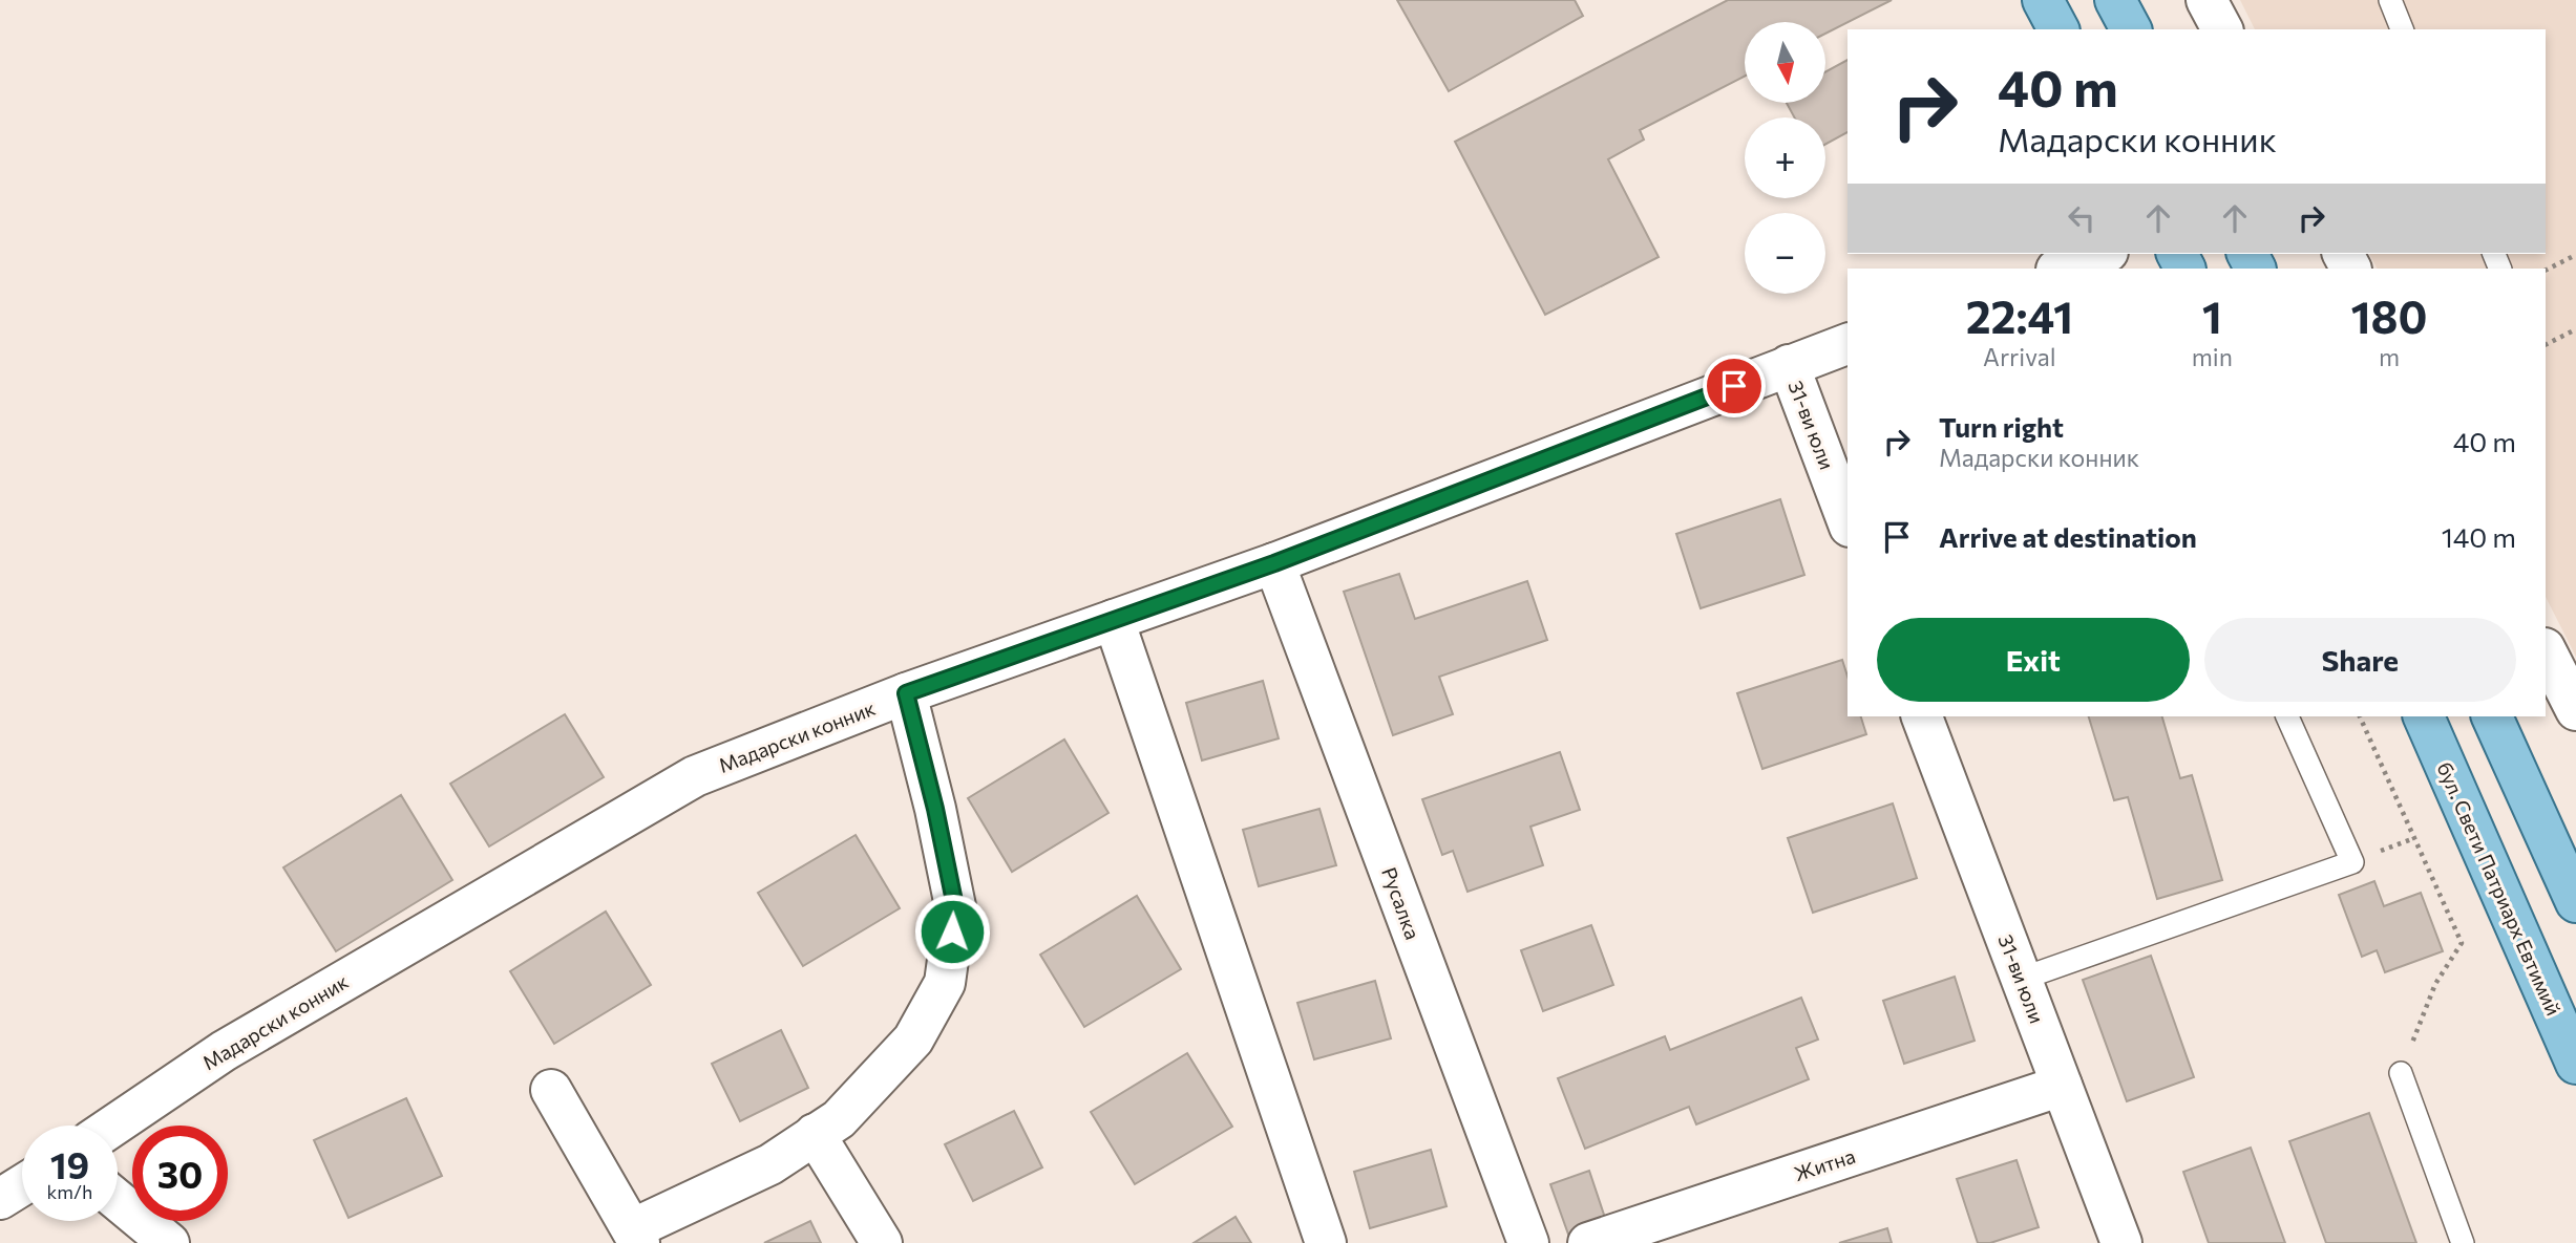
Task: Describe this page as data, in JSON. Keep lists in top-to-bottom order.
{
  "streets": {
    "main road": ["бул. Свети Патриарх Евтимий"],
    "street": [
      "31-ви юли",
      "Мадарски конник",
      "Русалка",
      "Житна"
    ]
  },
  "crossings": [
    ["31-ви юли", "Мадарски конник"],
    ["31-ви юли", "Житна"],
    ["Мадарски конник", "Русалка"]
  ],
  "north": "bottom",
  "page": {
    "map_buttons": ["+", "−"],
    "turn": ["40 m", "Мадарски конник"],
    "eta": [
      "22:41",
      "Arrival",
      "1",
      "min",
      "180",
      "m"
    ],
    "list": [
      {
        "name": "Turn right",
        "note": "Мадарски конник",
        "value": "40 m"
      },
      {
        "name": "Arrive at destination",
        "value": "140 m"
      }
    ],
    "buttons": ["Exit", "Share"],
    "speed": "19 km/h",
    "limit": "30"
  }
}
